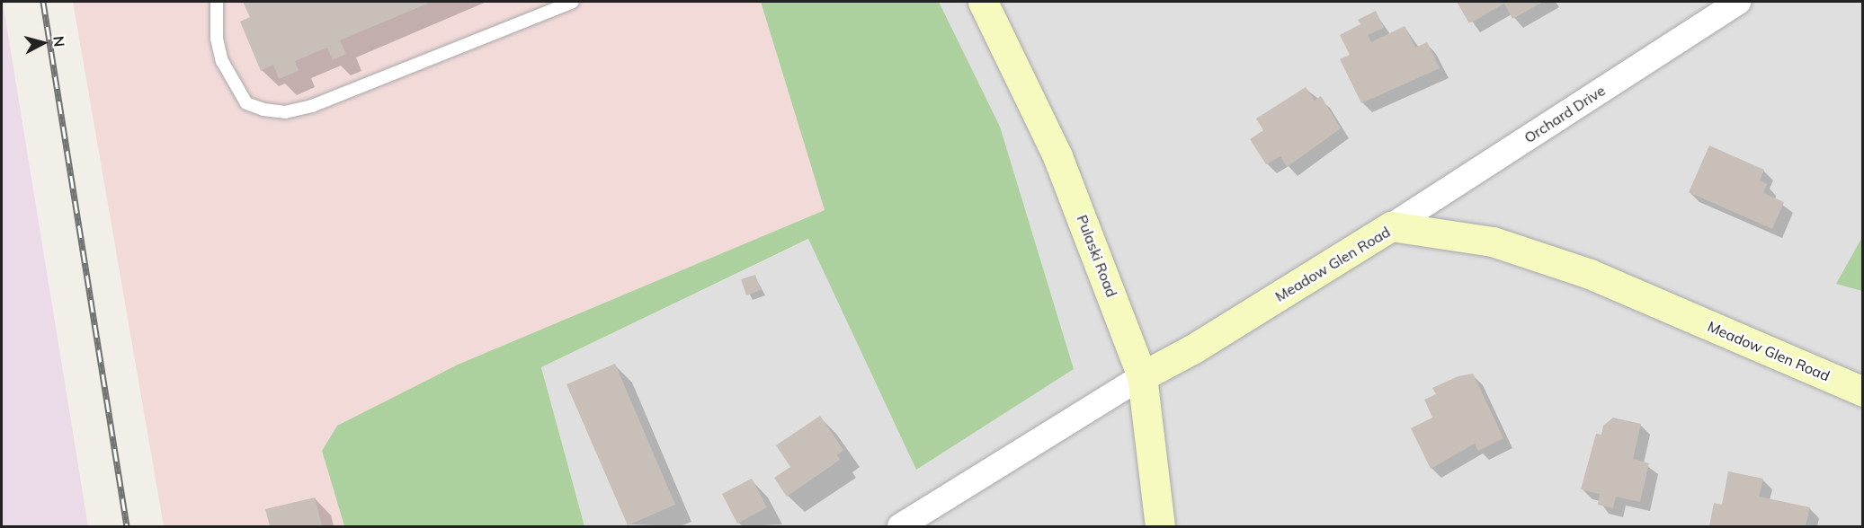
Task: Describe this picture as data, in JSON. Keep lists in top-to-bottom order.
{
  "streets": {
    "street": ["Orchard Drive", "Pulaski Road", "Meadow Glen Road"]
  },
  "crossings": [
    ["Orchard Drive", "Meadow Glen Road"],
    ["Pulaski Road", "Meadow Glen Road"]
  ],
  "north": "right"
}
